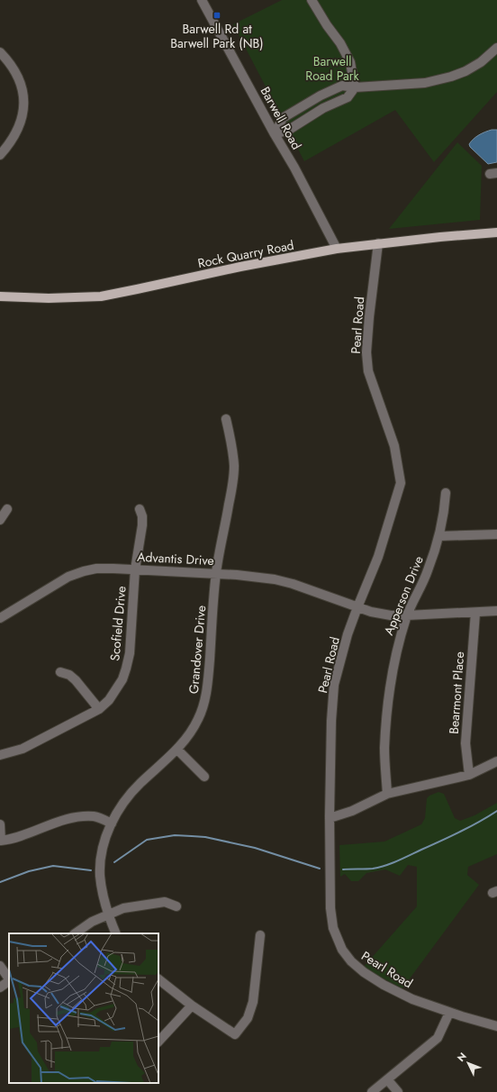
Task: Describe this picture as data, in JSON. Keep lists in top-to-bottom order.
{
  "streets": {
    "main road": ["Rock Quarry Road"],
    "street": [
      "Barwell Road",
      "Pearl Road",
      "Advantis Drive",
      "Apperson Drive",
      "Scofield Drive",
      "Grandover Drive",
      "Bearmont Place"
    ]
  },
  "crossings": [
    ["Barwell Road", "Rock Quarry Road"],
    ["Rock Quarry Road", "Pearl Road"],
    ["Pearl Road", "Advantis Drive"],
    ["Advantis Drive", "Apperson Drive"],
    ["Advantis Drive", "Scofield Drive"],
    ["Advantis Drive", "Grandover Drive"],
    ["Advantis Drive", "Bearmont Place"]
  ],
  "parks": ["Barwell Road Park"],
  "places": {
    "transit": ["Barwell Rd at Barwell Park (NB)"]
  },
  "north": "top left"
}
